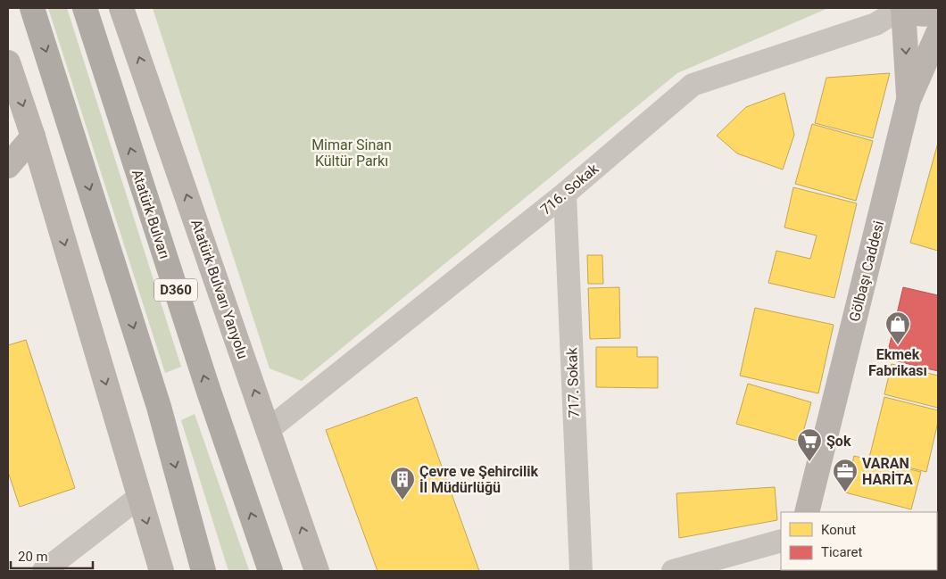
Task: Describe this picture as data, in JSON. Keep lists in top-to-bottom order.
{
  "streets": {
    "highway": ["Atatürk Bulvarı", "D360"],
    "street": [
      "716. Sokak",
      "Gölbaşı Caddesi",
      "Atatürk Bulvarı Yanyolu",
      "717. Sokak"
    ]
  },
  "crossings": [
    ["716. Sokak", "Atatürk Bulvarı Yanyolu"],
    ["716. Sokak", "717. Sokak"]
  ],
  "parks": ["Mimar Sinan Kültür Parkı"],
  "places": {
    "shop": ["Ekmek Fabrikası"],
    "supermarket": ["Şok"],
    "office": ["VARAN HARİTA"],
    "building": ["Çevre ve Şehircilik İl Müdürlüğü"]
  },
  "legend": ["Konut", "Ticaret"],
  "scale_bar": "20 m"
}
